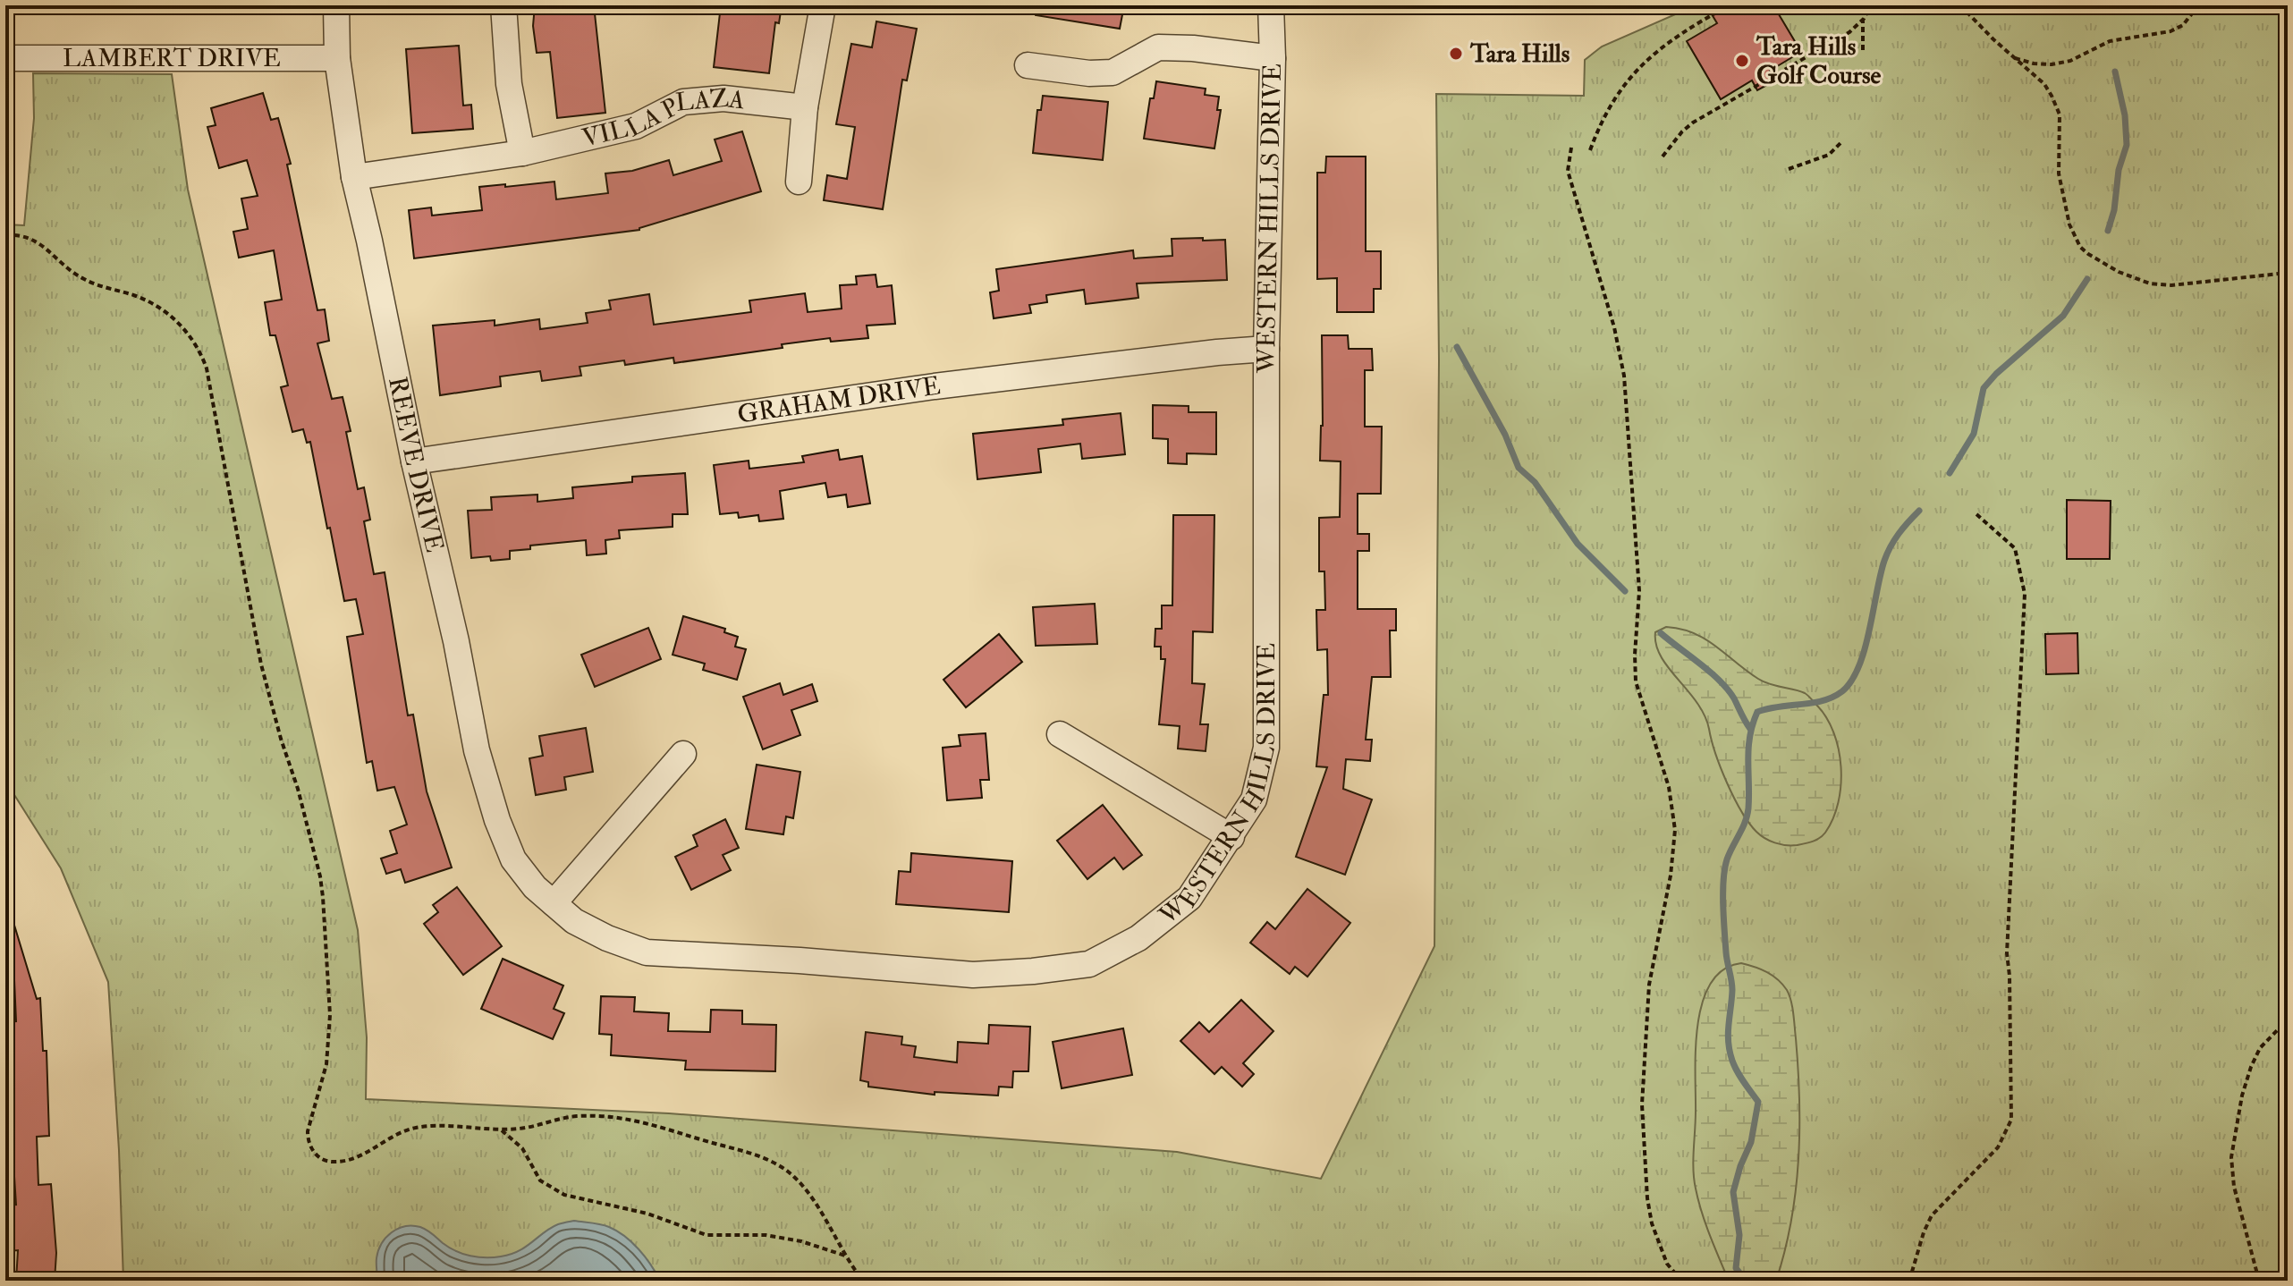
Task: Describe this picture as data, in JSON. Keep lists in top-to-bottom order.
{
  "streets": {
    "street": [
      "LAMBERT DRIVE",
      "VILLA PLAZA",
      "WESTERN HILLS DRIVE",
      "GRAHAM DRIVE",
      "REEVE DRIVE"
    ]
  },
  "crossings": [
    ["LAMBERT DRIVE", "REEVE DRIVE"],
    ["VILLA PLAZA", "REEVE DRIVE"],
    ["WESTERN HILLS DRIVE", "GRAHAM DRIVE"],
    ["WESTERN HILLS DRIVE", "REEVE DRIVE"],
    ["GRAHAM DRIVE", "REEVE DRIVE"]
  ],
  "places": ["Tara Hills", "Tara Hills Golf Course"]
}
